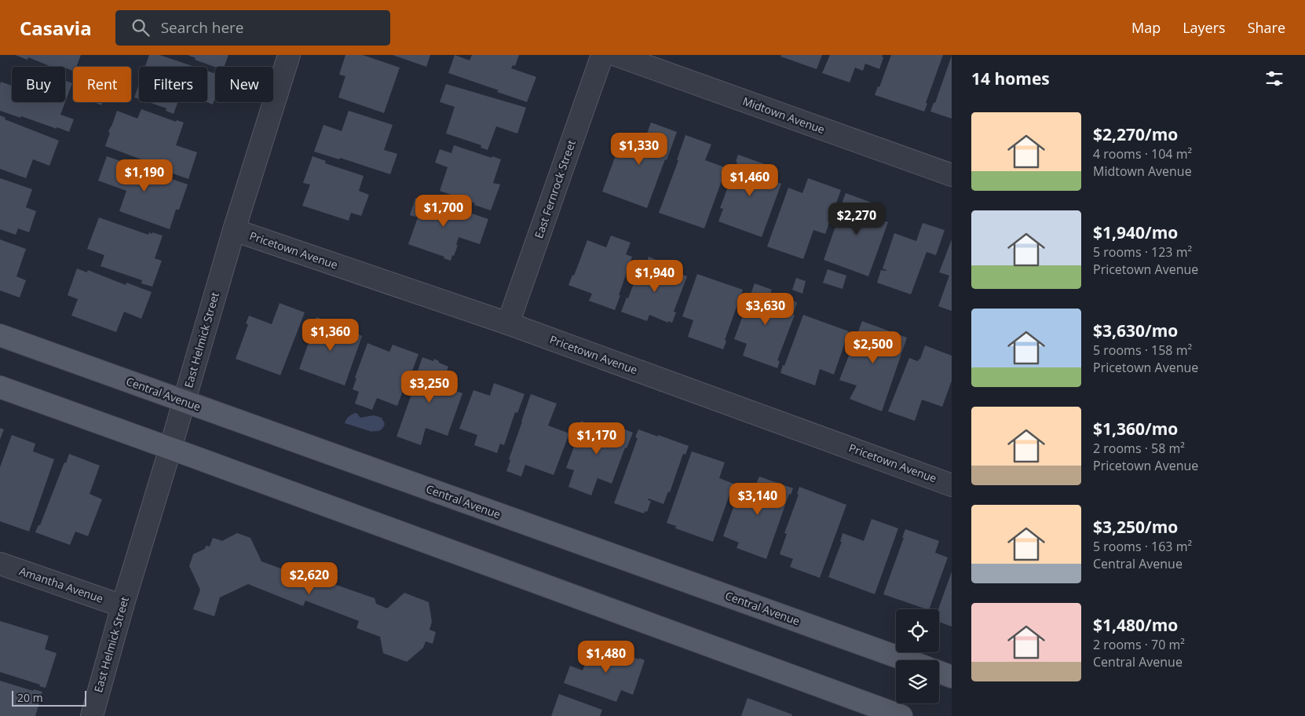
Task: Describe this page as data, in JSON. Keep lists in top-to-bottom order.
{
  "streets": {
    "main road": ["Central Avenue"],
    "street": [
      "Midtown Avenue",
      "East Fernrock Street",
      "Pricetown Avenue",
      "East Helmick Street",
      "Amantha Avenue"
    ]
  },
  "crossings": [
    ["East Fernrock Street", "Pricetown Avenue"],
    ["Pricetown Avenue", "East Helmick Street"],
    ["East Helmick Street", "Central Avenue"],
    ["East Helmick Street", "Amantha Avenue"]
  ],
  "scale_bar": "20 m",
  "page": {
    "header": "Casavia",
    "search": "Search here",
    "nav": ["Map", "Layers", "Share"],
    "heading": "14 homes",
    "chip": [
      "Buy",
      "Rent",
      "Filters",
      "New"
    ],
    "list": [
      {
        "name": "$2,270/mo",
        "note": "4 rooms · 104 m² · Midtown Avenue"
      },
      {
        "name": "$1,940/mo",
        "note": "5 rooms · 123 m² · Pricetown Avenue"
      },
      {
        "name": "$3,630/mo",
        "note": "5 rooms · 158 m² · Pricetown Avenue"
      },
      {
        "name": "$1,360/mo",
        "note": "2 rooms · 58 m² · Pricetown Avenue"
      },
      {
        "name": "$3,250/mo",
        "note": "5 rooms · 163 m² · Central Avenue"
      },
      {
        "name": "$1,480/mo",
        "note": "2 rooms · 70 m² · Central Avenue"
      }
    ],
    "price": [
      "$1,330",
      "$1,190",
      "$1,460",
      "$1,700",
      "$2,270",
      "$1,940",
      "$3,630",
      "$1,360",
      "$2,500",
      "$3,250",
      "$1,170",
      "$3,140",
      "$2,620",
      "$1,480"
    ],
    "scale": "20 m"
  }
}
